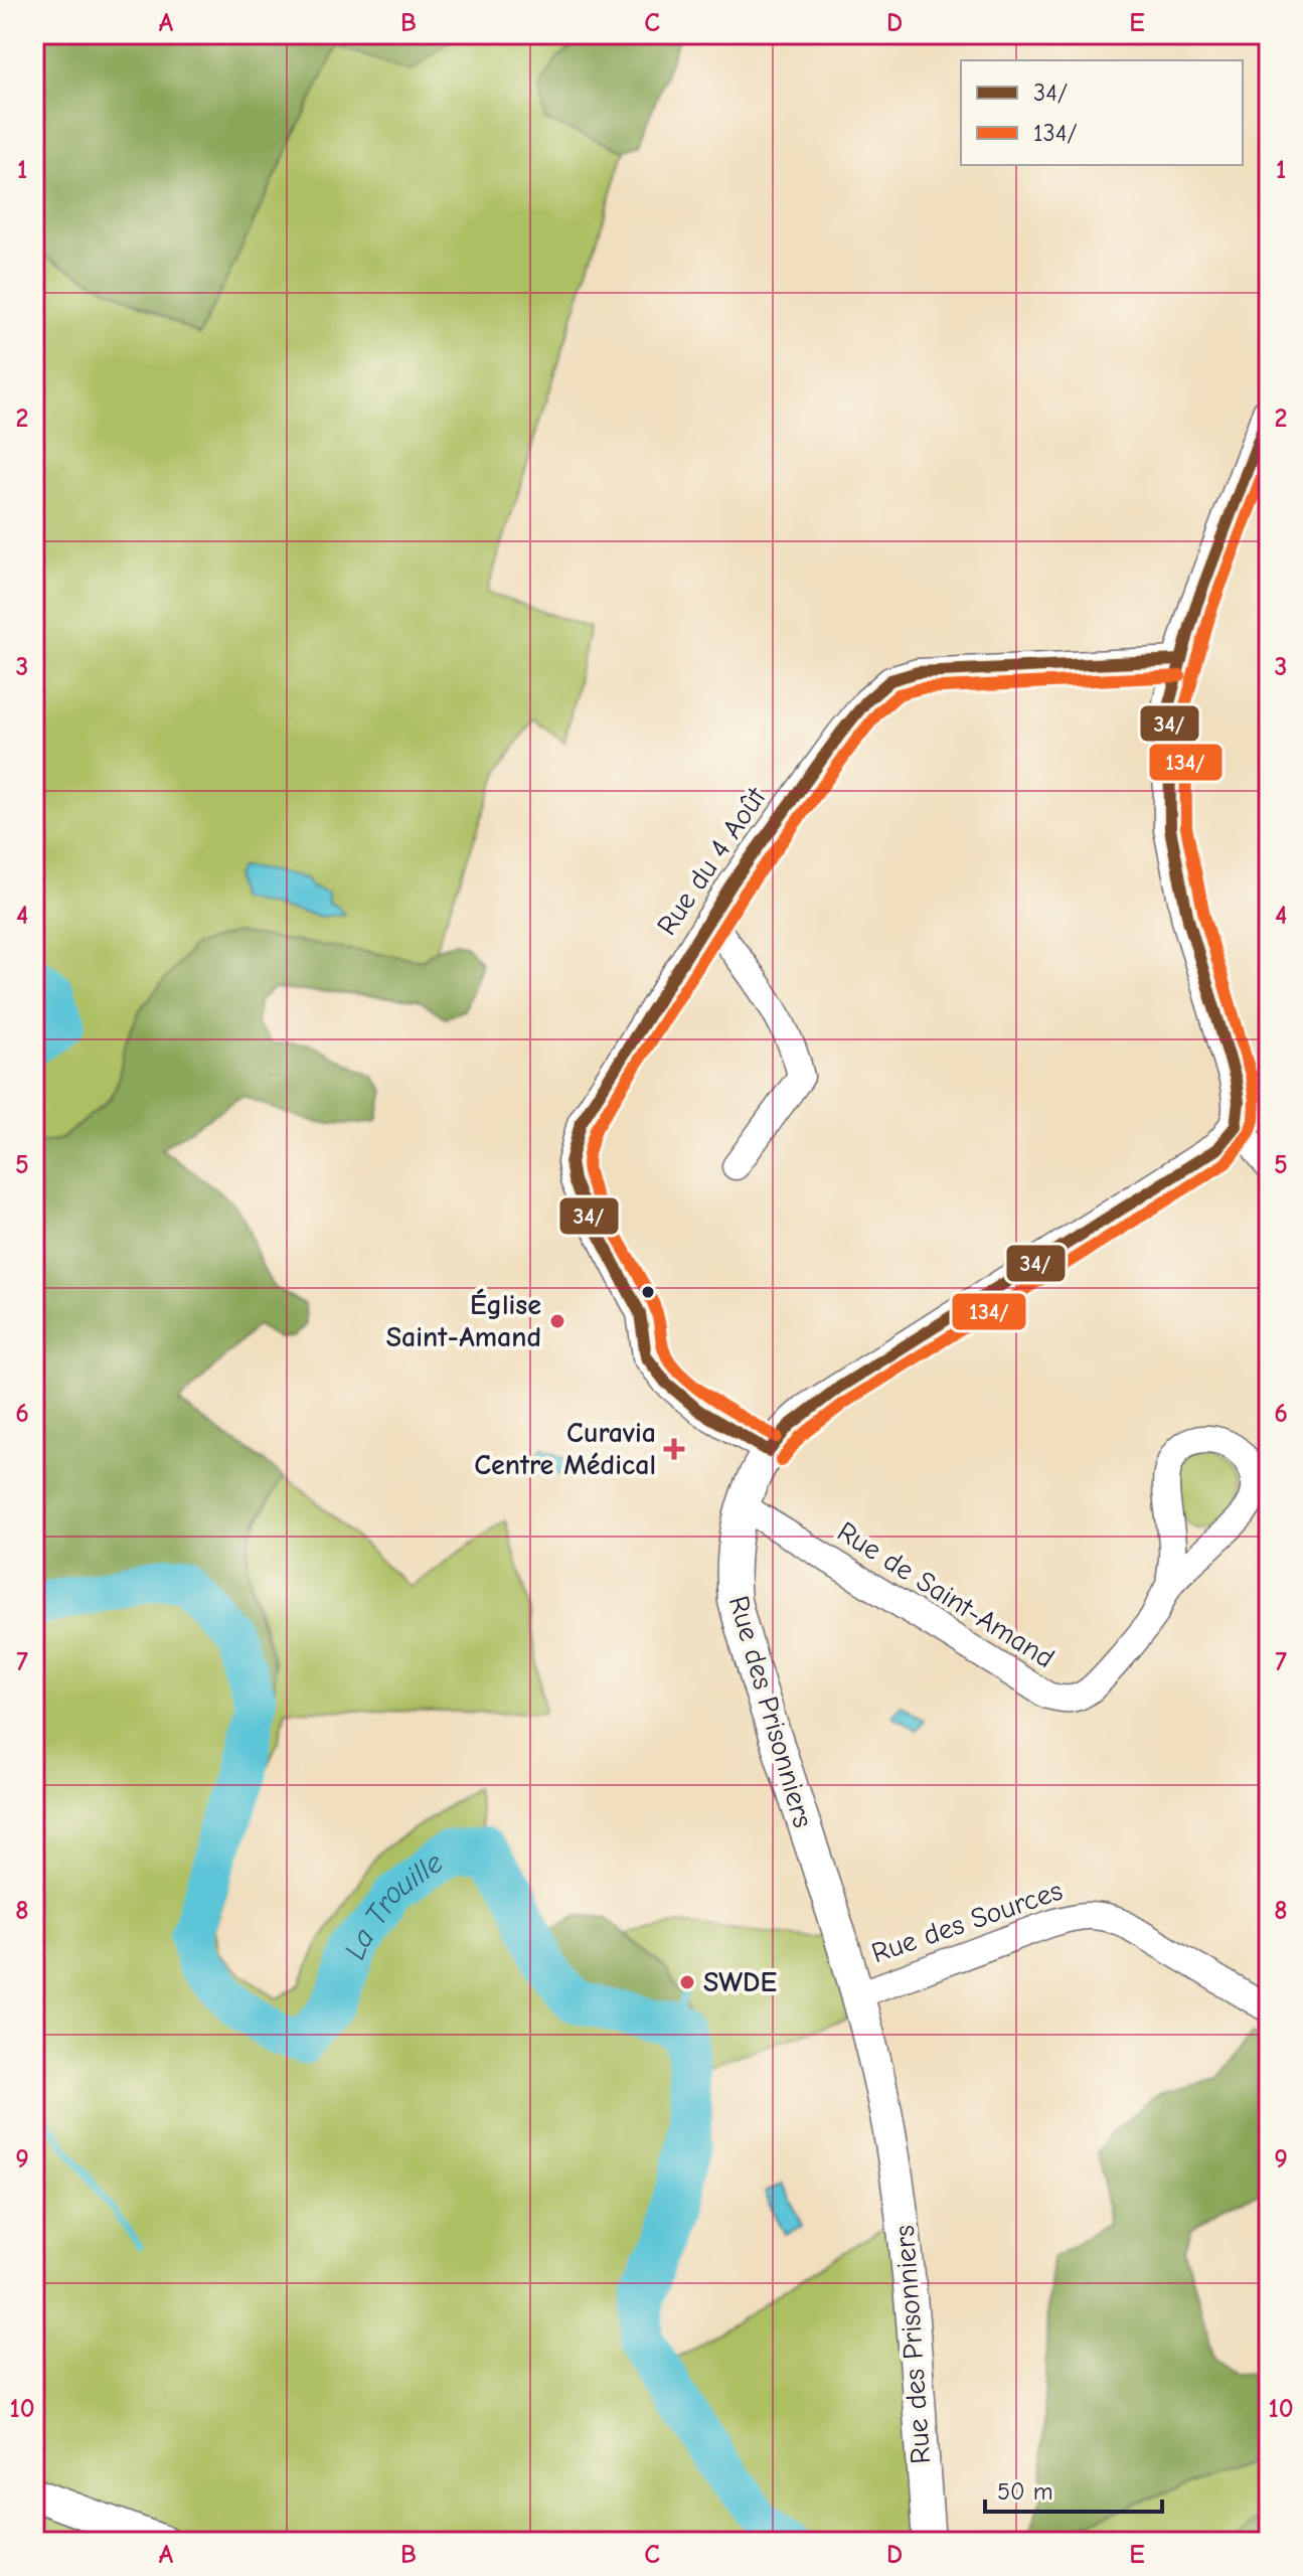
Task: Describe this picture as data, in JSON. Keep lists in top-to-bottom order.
{
  "streets": {
    "street": [
      "Rue du 4 Août",
      "Rue de Saint-Amand",
      "Rue des Prisonniers",
      "Rue des Sources"
    ]
  },
  "crossings": [
    ["Rue du 4 Août", "Rue des Prisonniers"],
    ["Rue de Saint-Amand", "Rue des Prisonniers"],
    ["Rue des Prisonniers", "Rue des Sources"]
  ],
  "water": ["La Trouille"],
  "places": {
    "other": ["Église Saint-Amand", "SWDE"],
    "health": ["Curavia Centre Médical"]
  },
  "lines": ["transit line 34/", "transit line 134/"],
  "legend": ["34/", "134/"],
  "scale_bar": "50 m",
  "grid": {
    "columns": [
      "A",
      "B",
      "C",
      "D",
      "E"
    ],
    "rows": [
      "1",
      "2",
      "3",
      "4",
      "5",
      "6",
      "7",
      "8",
      "9",
      "10"
    ]
  }
}
